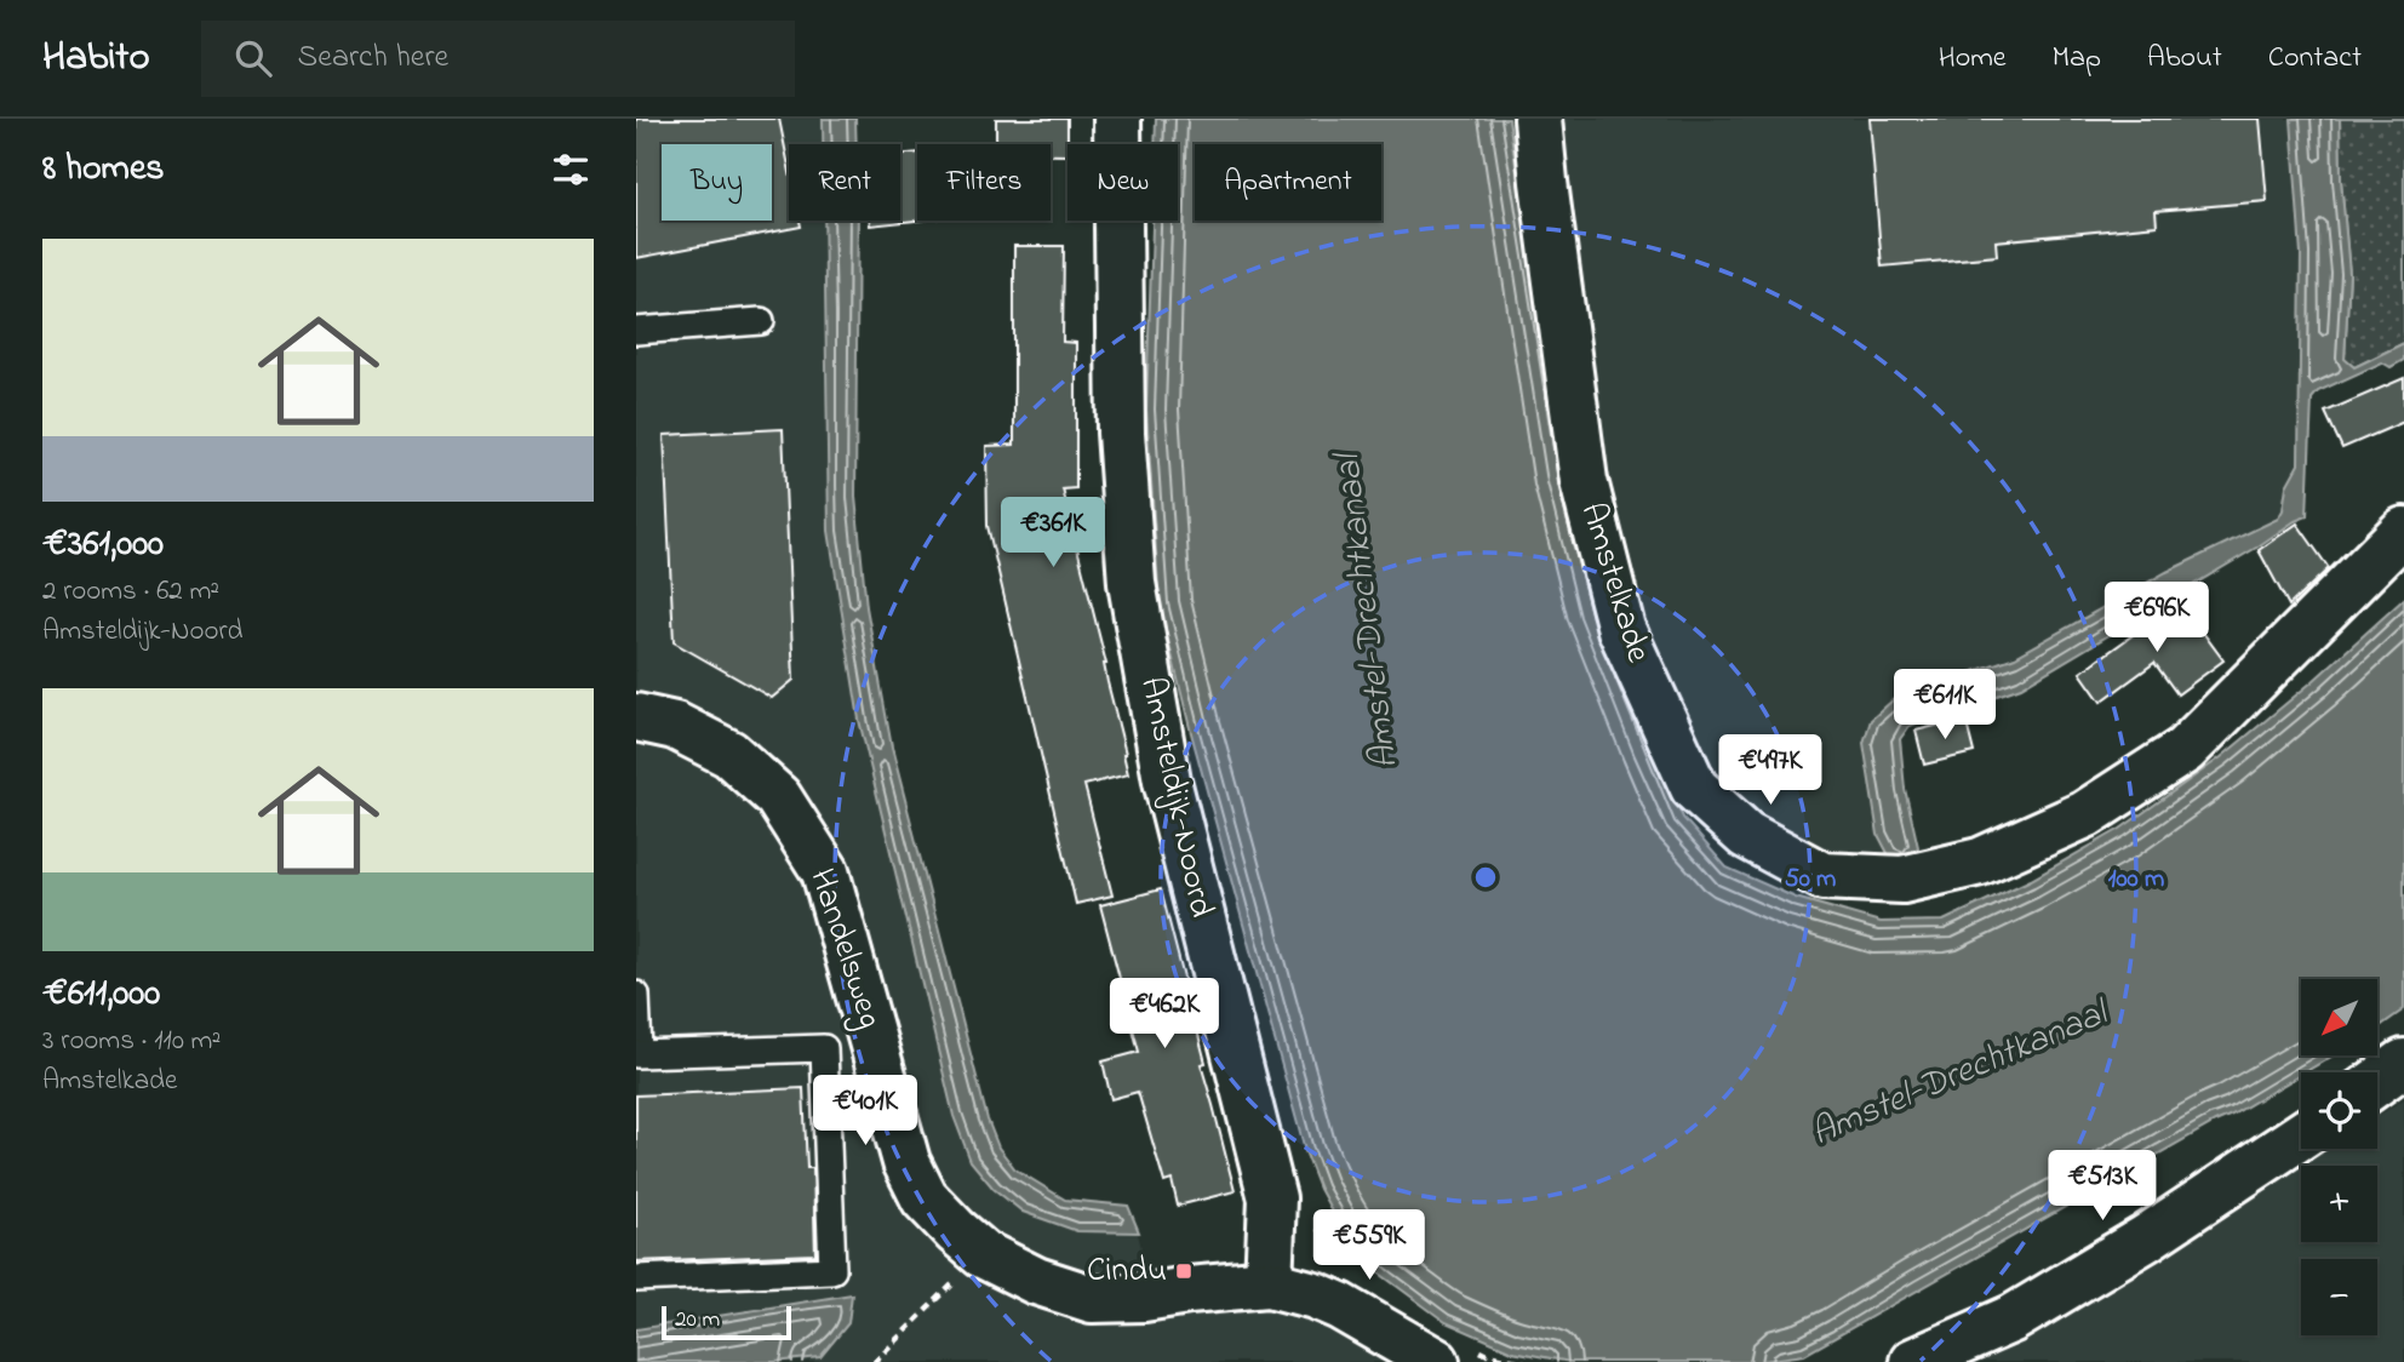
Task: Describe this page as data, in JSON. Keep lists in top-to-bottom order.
{
  "streets": {
    "street": ["Amstelkade", "Amsteldijk-Noord", "Handelsweg"]
  },
  "crossings": [
    ["Amsteldijk-Noord", "Handelsweg"]
  ],
  "water": ["Amstel-Drechtkanaal"],
  "places": {
    "transit": ["Cindu"]
  },
  "scale_bar": "20 m",
  "north": "bottom left",
  "page": {
    "header": "Habito",
    "search": "Search here",
    "nav": [
      "Home",
      "Map",
      "About",
      "Contact"
    ],
    "heading": "8 homes",
    "chip": [
      "Buy",
      "Rent",
      "Filters",
      "New",
      "Apartment"
    ],
    "list": [
      {
        "name": "€361,000",
        "note": "2 rooms · 62 m² · Amsteldijk-Noord"
      },
      {
        "name": "€611,000",
        "note": "3 rooms · 110 m² · Amstelkade"
      }
    ],
    "price": [
      "€361K",
      "€696K",
      "€611K",
      "€497K",
      "€462K",
      "€401K",
      "€513K",
      "€559K"
    ],
    "map_buttons": ["+", "−"],
    "scale": "20 m"
  },
  "rings": ["50 m", "100 m"]
}
